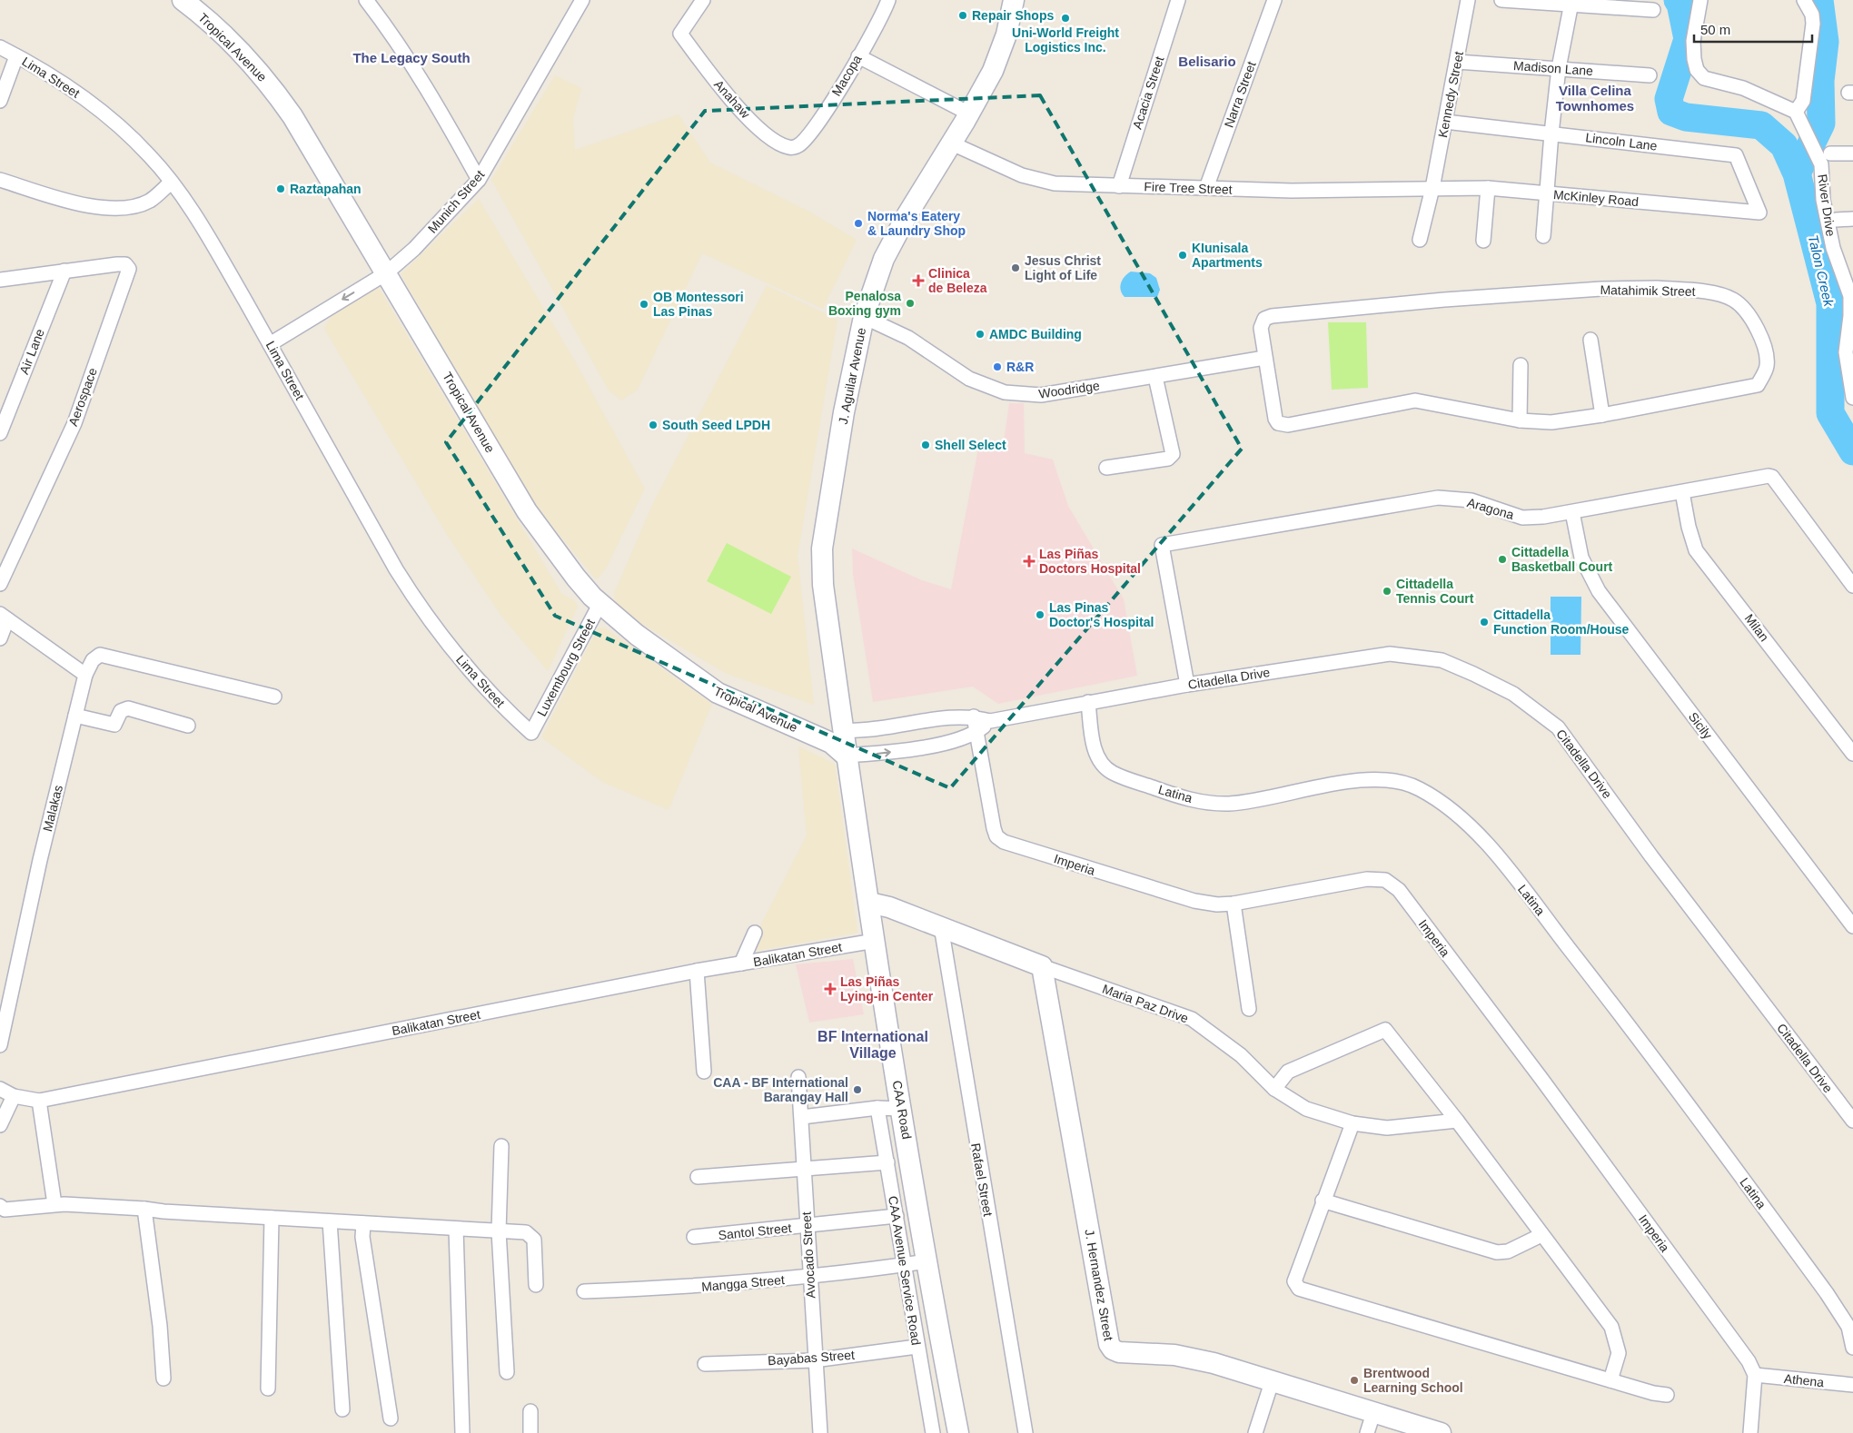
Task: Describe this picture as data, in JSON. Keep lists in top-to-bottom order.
{
  "streets": {
    "street": [
      "Tropical Avenue",
      "Madison Lane",
      "Macopa",
      "Lima Street",
      "Acacia Street",
      "Narra Street",
      "Kennedy Street",
      "Anahaw",
      "Lincoln Lane",
      "Fire Tree Street",
      "McKinley Road",
      "Munich Street",
      "River Drive",
      "Matahimik Street",
      "Air Lane",
      "J. Aguilar Avenue",
      "Woodridge",
      "Aerospace",
      "Aragona",
      "Milan",
      "Luxembourg Street",
      "Citadella Drive",
      "Sicily",
      "Latina",
      "Malakas",
      "Imperia",
      "Balikatan Street",
      "Maria Paz Drive",
      "CAA Road",
      "Rafael Street",
      "Santol Street",
      "Avocado Street",
      "CAA Avenue Service Road",
      "Mangga Street",
      "J. Hernandez Street",
      "Bayabas Street",
      "Athena"
    ]
  },
  "crossings": [
    ["Tropical Avenue", "Munich Street"],
    ["Tropical Avenue", "J. Aguilar Avenue"],
    ["Tropical Avenue", "Luxembourg Street"],
    ["Tropical Avenue", "Citadella Drive"],
    ["Tropical Avenue", "CAA Road"],
    ["Madison Lane", "Kennedy Street"],
    ["Macopa", "Anahaw"],
    ["Lima Street", "Munich Street"],
    ["Lima Street", "Luxembourg Street"],
    ["Acacia Street", "Fire Tree Street"],
    ["Narra Street", "Fire Tree Street"],
    ["Kennedy Street", "Lincoln Lane"],
    ["Kennedy Street", "Fire Tree Street"],
    ["Kennedy Street", "McKinley Road"],
    ["Lincoln Lane", "McKinley Road"],
    ["Fire Tree Street", "McKinley Road"],
    ["Fire Tree Street", "J. Aguilar Avenue"],
    ["Matahimik Street", "Woodridge"],
    ["Air Lane", "Aerospace"],
    ["J. Aguilar Avenue", "Woodridge"],
    ["J. Aguilar Avenue", "Citadella Drive"],
    ["J. Aguilar Avenue", "CAA Road"],
    ["Aragona", "Milan"],
    ["Aragona", "Citadella Drive"],
    ["Aragona", "Sicily"],
    ["Citadella Drive", "Latina"],
    ["Citadella Drive", "Imperia"],
    ["Citadella Drive", "CAA Road"],
    ["Imperia", "Athena"],
    ["Balikatan Street", "CAA Road"],
    ["Maria Paz Drive", "CAA Road"],
    ["Maria Paz Drive", "Rafael Street"],
    ["Maria Paz Drive", "J. Hernandez Street"],
    ["CAA Road", "Mangga Street"],
    ["Santol Street", "Avocado Street"],
    ["Santol Street", "CAA Avenue Service Road"],
    ["Avocado Street", "Mangga Street"],
    ["Avocado Street", "Bayabas Street"],
    ["CAA Avenue Service Road", "Mangga Street"],
    ["CAA Avenue Service Road", "Bayabas Street"]
  ],
  "districts": [
    "The Legacy South",
    "Belisario",
    "Villa Celina Townhomes",
    "BF International Village"
  ],
  "water": ["Talon Creek"],
  "places": {
    "other": [
      "Repair Shops",
      "Uni-World Freight Logistics Inc.",
      "Raztapahan",
      "Norma's Eatery & Laundry Shop",
      "KIunisala Apartments",
      "Jesus Christ Light of Life",
      "Penalosa Boxing gym",
      "OB Montessori Las Pinas",
      "AMDC Building",
      "R&R",
      "South Seed LPDH",
      "Shell Select",
      "Cittadella Basketball Court",
      "Cittadella Tennis Court",
      "Las Pinas Doctor's Hospital",
      "Cittadella Function Room/House",
      "CAA - BF International Barangay Hall",
      "Brentwood Learning School"
    ],
    "health": ["Clinica de Beleza", "Las Piñas Doctors Hospital", "Las Piñas Lying-in Center"]
  },
  "scale_bar": "50 m"
}
